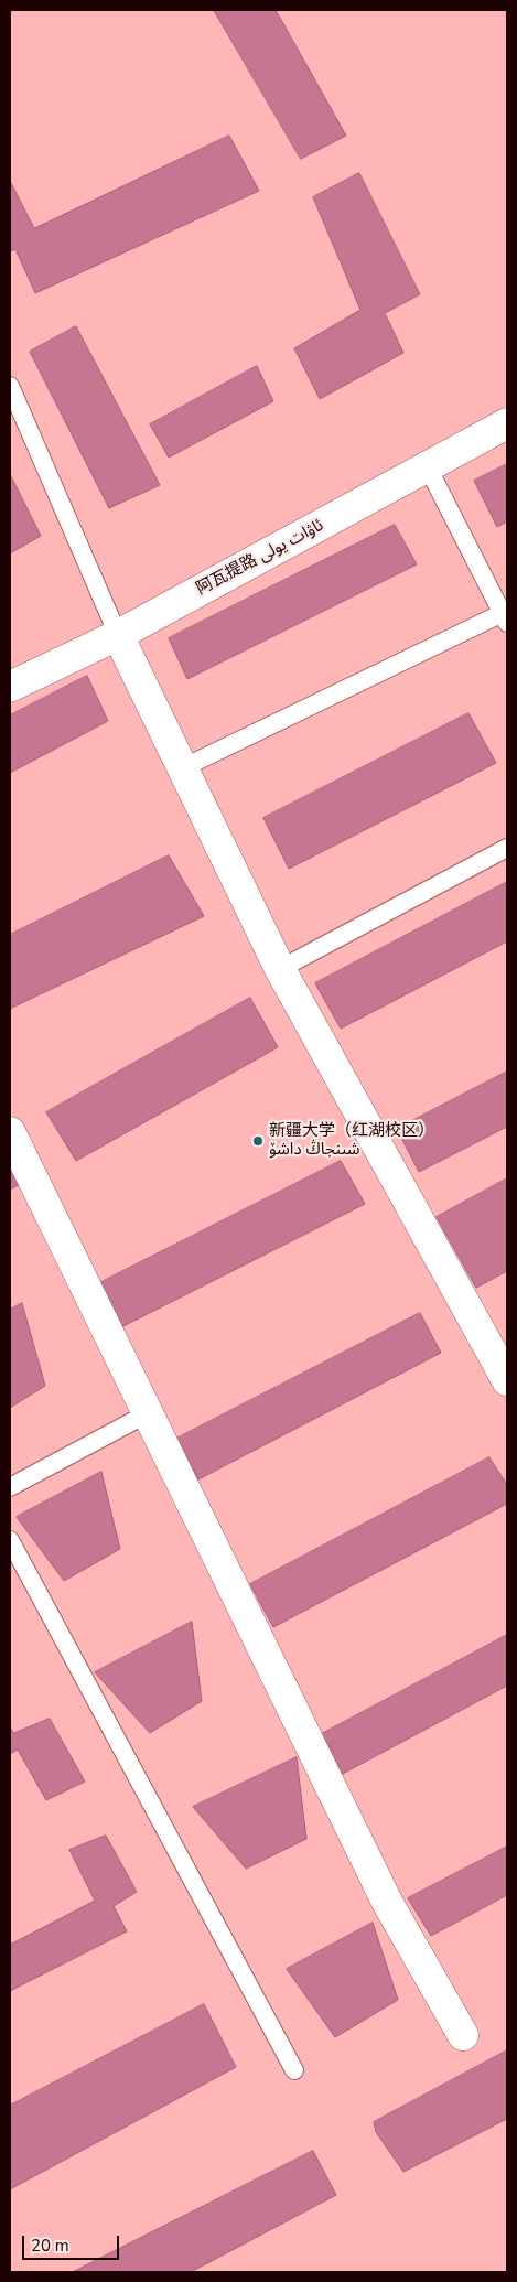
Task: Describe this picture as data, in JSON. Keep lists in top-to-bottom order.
{
  "streets": {
    "street": ["阿瓦提路 ئاۋات يولى"]
  },
  "places": ["新疆大学（红湖校区） شىنجاڭ داشۆ"],
  "scale_bar": "20 m"
}
